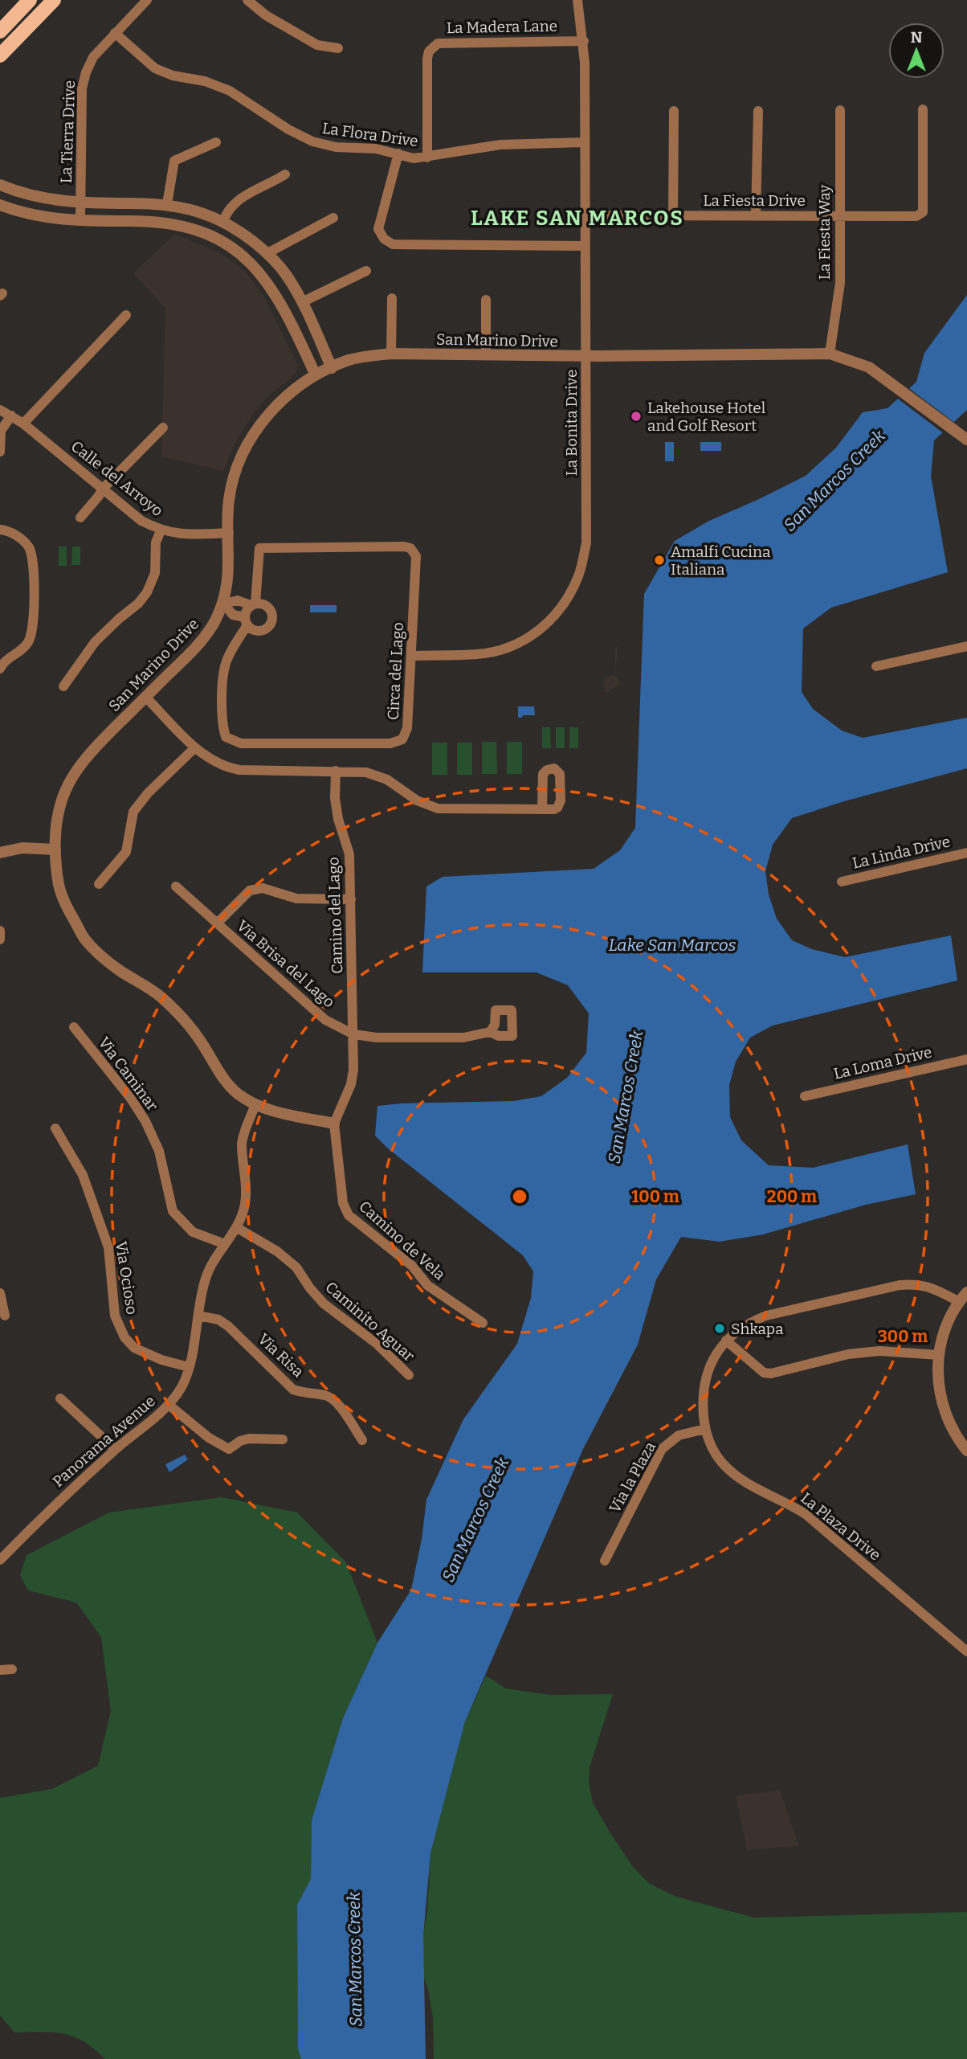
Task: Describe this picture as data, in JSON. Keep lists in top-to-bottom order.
{
  "streets": {
    "street": [
      "La Madera Lane",
      "La Tierra Drive",
      "La Flora Drive",
      "La Fiesta Drive",
      "La Fiesta Way",
      "San Marino Drive",
      "La Bonita Drive",
      "Calle del Arroyo",
      "Circa del Lago",
      "La Linda Drive",
      "Camino del Lago",
      "Via Brisa del Lago",
      "La Loma Drive",
      "Via Caminar",
      "Camino de Vela",
      "Via Ocioso",
      "Caminito Aguar",
      "Via Risa",
      "Panorama Avenue",
      "Via la Plaza",
      "La Plaza Drive"
    ]
  },
  "crossings": [
    ["La Madera Lane", "La Flora Drive"],
    ["La Madera Lane", "La Bonita Drive"],
    ["La Tierra Drive", "La Flora Drive"],
    ["La Flora Drive", "La Bonita Drive"],
    ["La Fiesta Drive", "La Fiesta Way"],
    ["La Fiesta Drive", "La Bonita Drive"],
    ["La Fiesta Way", "San Marino Drive"],
    ["San Marino Drive", "La Bonita Drive"],
    ["San Marino Drive", "Calle del Arroyo"],
    ["San Marino Drive", "Camino del Lago"],
    ["San Marino Drive", "Camino de Vela"],
    ["San Marino Drive", "Panorama Avenue"],
    ["La Bonita Drive", "Circa del Lago"],
    ["Camino del Lago", "Via Brisa del Lago"],
    ["Camino del Lago", "Camino de Vela"],
    ["Via Caminar", "Panorama Avenue"],
    ["Via Ocioso", "Panorama Avenue"],
    ["Caminito Aguar", "Panorama Avenue"],
    ["Via Risa", "Panorama Avenue"],
    ["Via la Plaza", "La Plaza Drive"]
  ],
  "districts": ["LAKE SAN MARCOS"],
  "water": ["San Marcos Creek", "Lake San Marcos"],
  "places": ["Lakehouse Hotel and Golf Resort", "Amalfi Cucina Italiana", "Shkapa"],
  "north": "top",
  "rings": ["100 m", "200 m", "300 m"]
}
